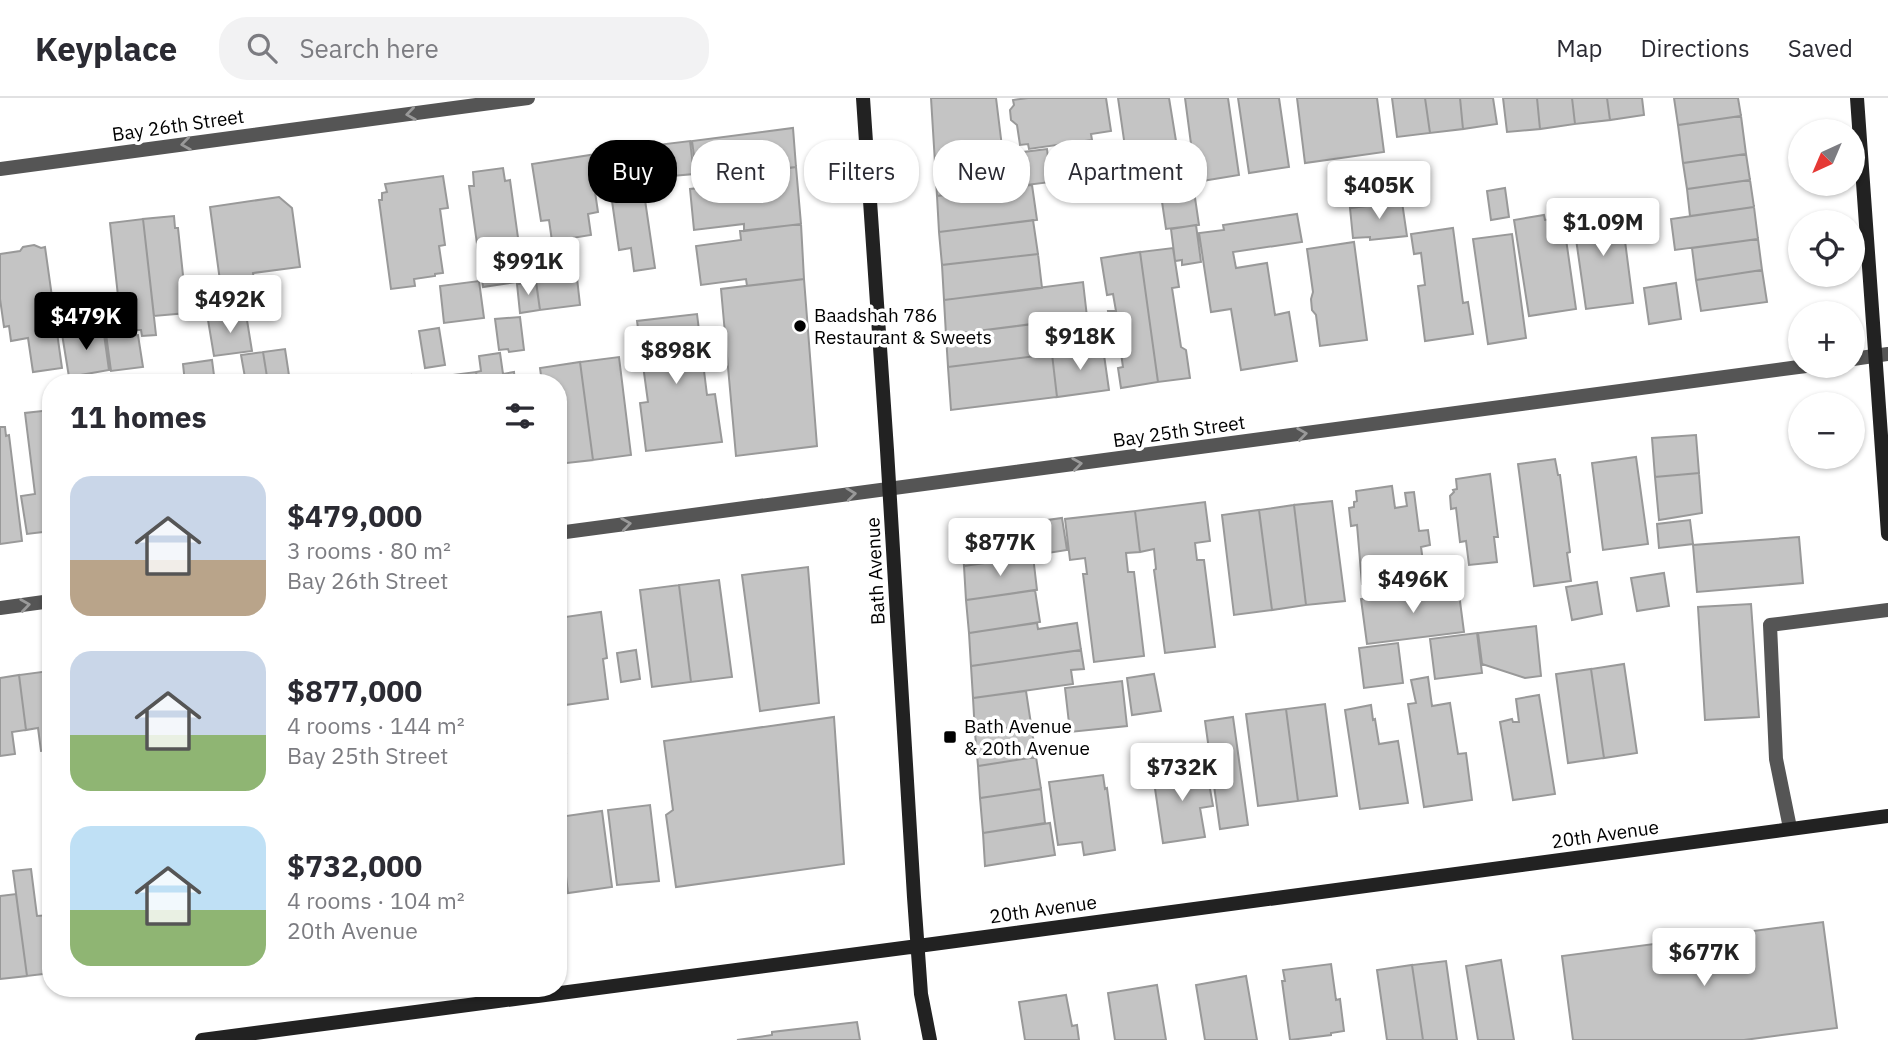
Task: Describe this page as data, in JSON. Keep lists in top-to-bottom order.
{
  "streets": {
    "street": [
      "Bay 26th Street",
      "Bay 25th Street",
      "Bath Avenue",
      "20th Avenue"
    ]
  },
  "crossings": [
    ["Bay 25th Street", "Bath Avenue"],
    ["Bath Avenue", "20th Avenue"]
  ],
  "one_way": ["Bay 26th Street", "Bay 25th Street"],
  "places": {
    "other": ["Baadshah 786 Restaurant & Sweets"],
    "transit": ["Bath Avenue & 20th Avenue"]
  },
  "north": "bottom left",
  "page": {
    "header": "Keyplace",
    "search": "Search here",
    "nav": ["Map", "Directions", "Saved"],
    "map_buttons": ["+", "−"],
    "chip": [
      "Buy",
      "Rent",
      "Filters",
      "New",
      "Apartment"
    ],
    "price": [
      "$405K",
      "$1.09M",
      "$991K",
      "$492K",
      "$479K",
      "$918K",
      "$898K",
      "$877K",
      "$496K",
      "$732K",
      "$677K"
    ],
    "heading": "11 homes",
    "list": [
      {
        "name": "$479,000",
        "note": "3 rooms · 80 m² · Bay 26th Street"
      },
      {
        "name": "$877,000",
        "note": "4 rooms · 144 m² · Bay 25th Street"
      },
      {
        "name": "$732,000",
        "note": "4 rooms · 104 m² · 20th Avenue"
      }
    ]
  }
}
